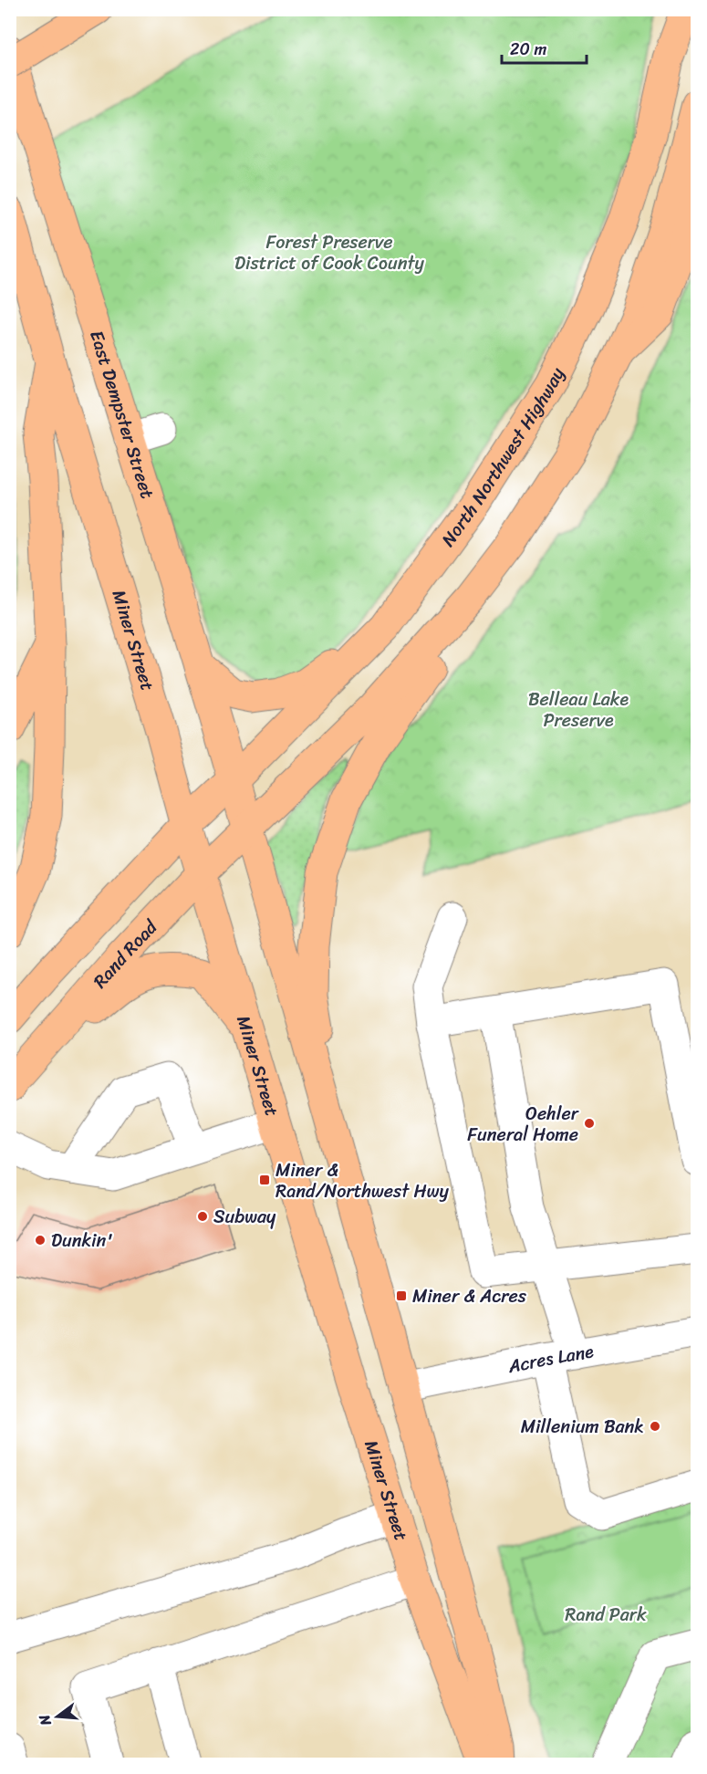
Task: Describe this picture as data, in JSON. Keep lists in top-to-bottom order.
{
  "streets": {
    "main road": [
      "East Dempster Street",
      "North Northwest Highway",
      "Miner Street",
      "Rand Road"
    ],
    "street": ["Acres Lane"]
  },
  "crossings": [
    ["East Dempster Street", "North Northwest Highway"],
    ["North Northwest Highway", "Miner Street"],
    ["Miner Street", "Rand Road"]
  ],
  "parks": ["Forest Preserve District of Cook County", "Belleau Lake Preserve", "Rand Park"],
  "places": {
    "other": [
      "Oehler Funeral Home",
      "Subway",
      "Dunkin'",
      "Millenium Bank"
    ],
    "transit": ["Miner & Rand/Northwest Hwy", "Miner & Acres"]
  },
  "scale_bar": "20 m",
  "north": "left"
}
